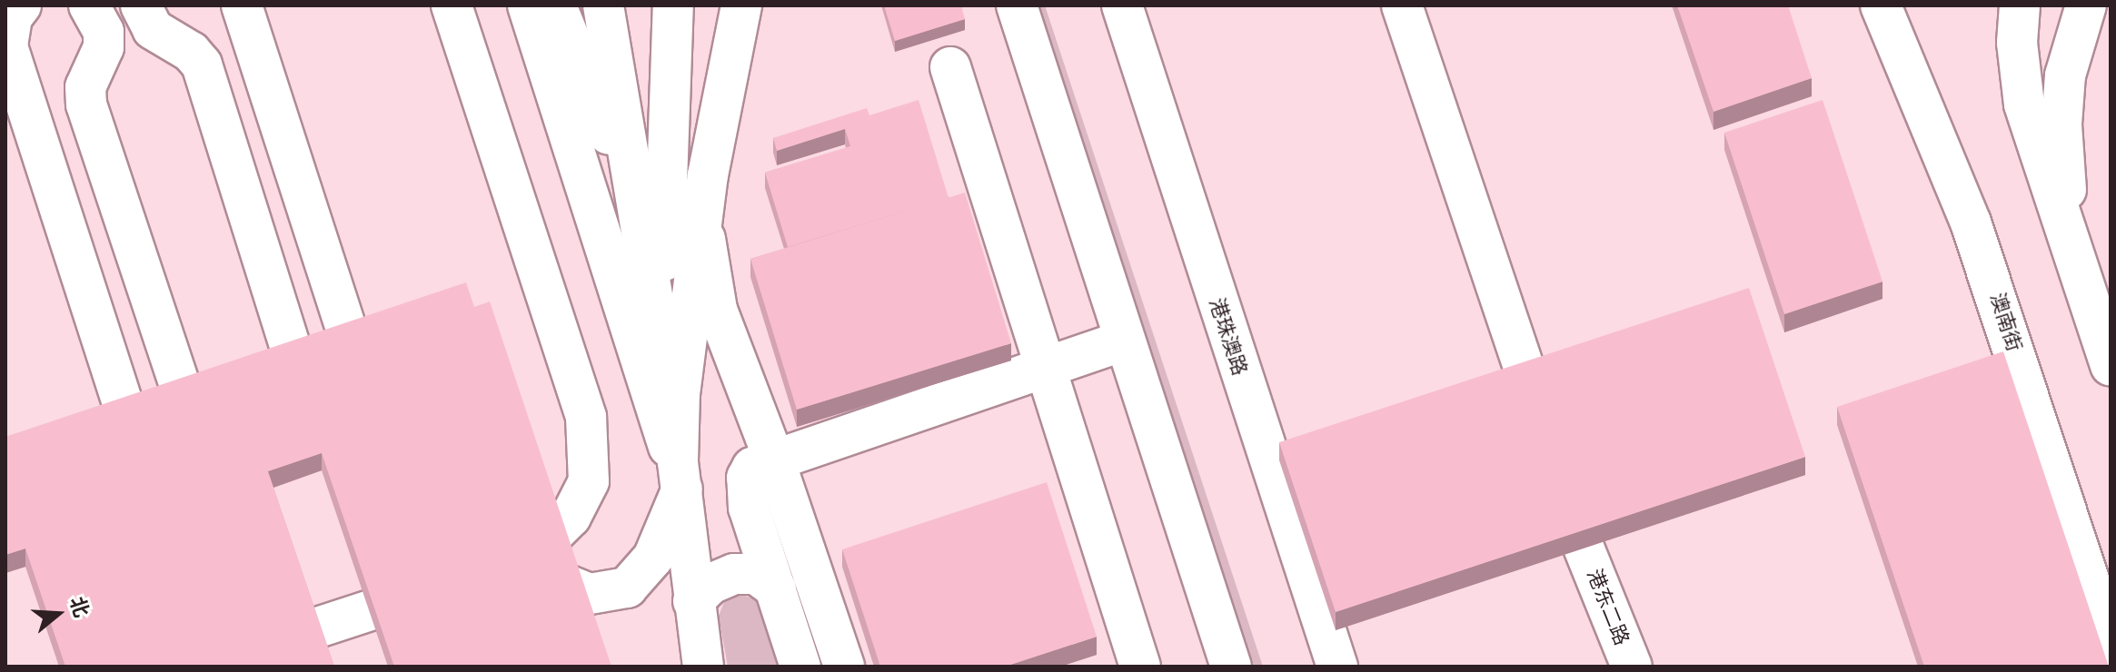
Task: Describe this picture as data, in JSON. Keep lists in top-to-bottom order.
{
  "streets": {
    "main road": ["澳南街", "港珠澳路", "港东二路"]
  },
  "north": "right"
}
